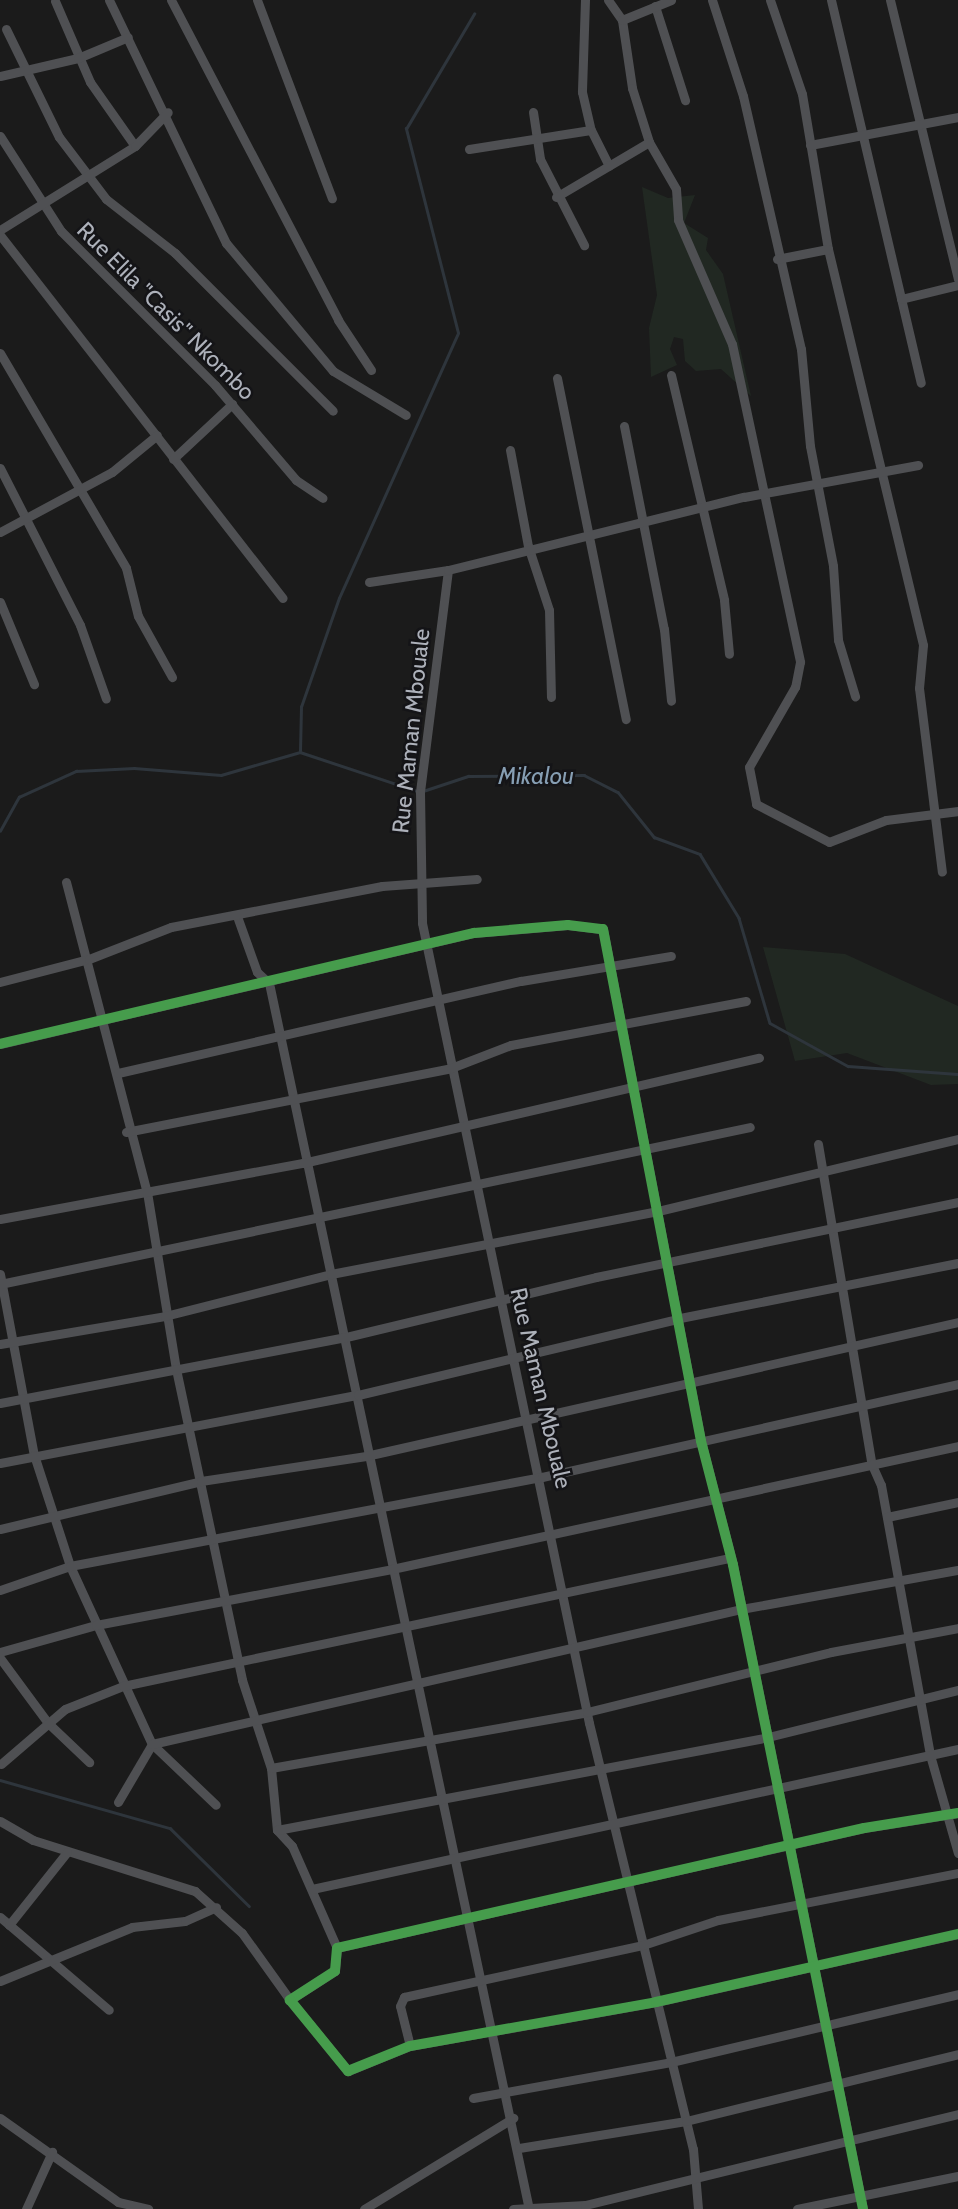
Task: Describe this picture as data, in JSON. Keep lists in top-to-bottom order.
{
  "streets": {
    "street": ["Rue Elila \"Casis\" Nkombo", "Rue Maman Mbouale"]
  },
  "water": ["Mikalou"]
}
